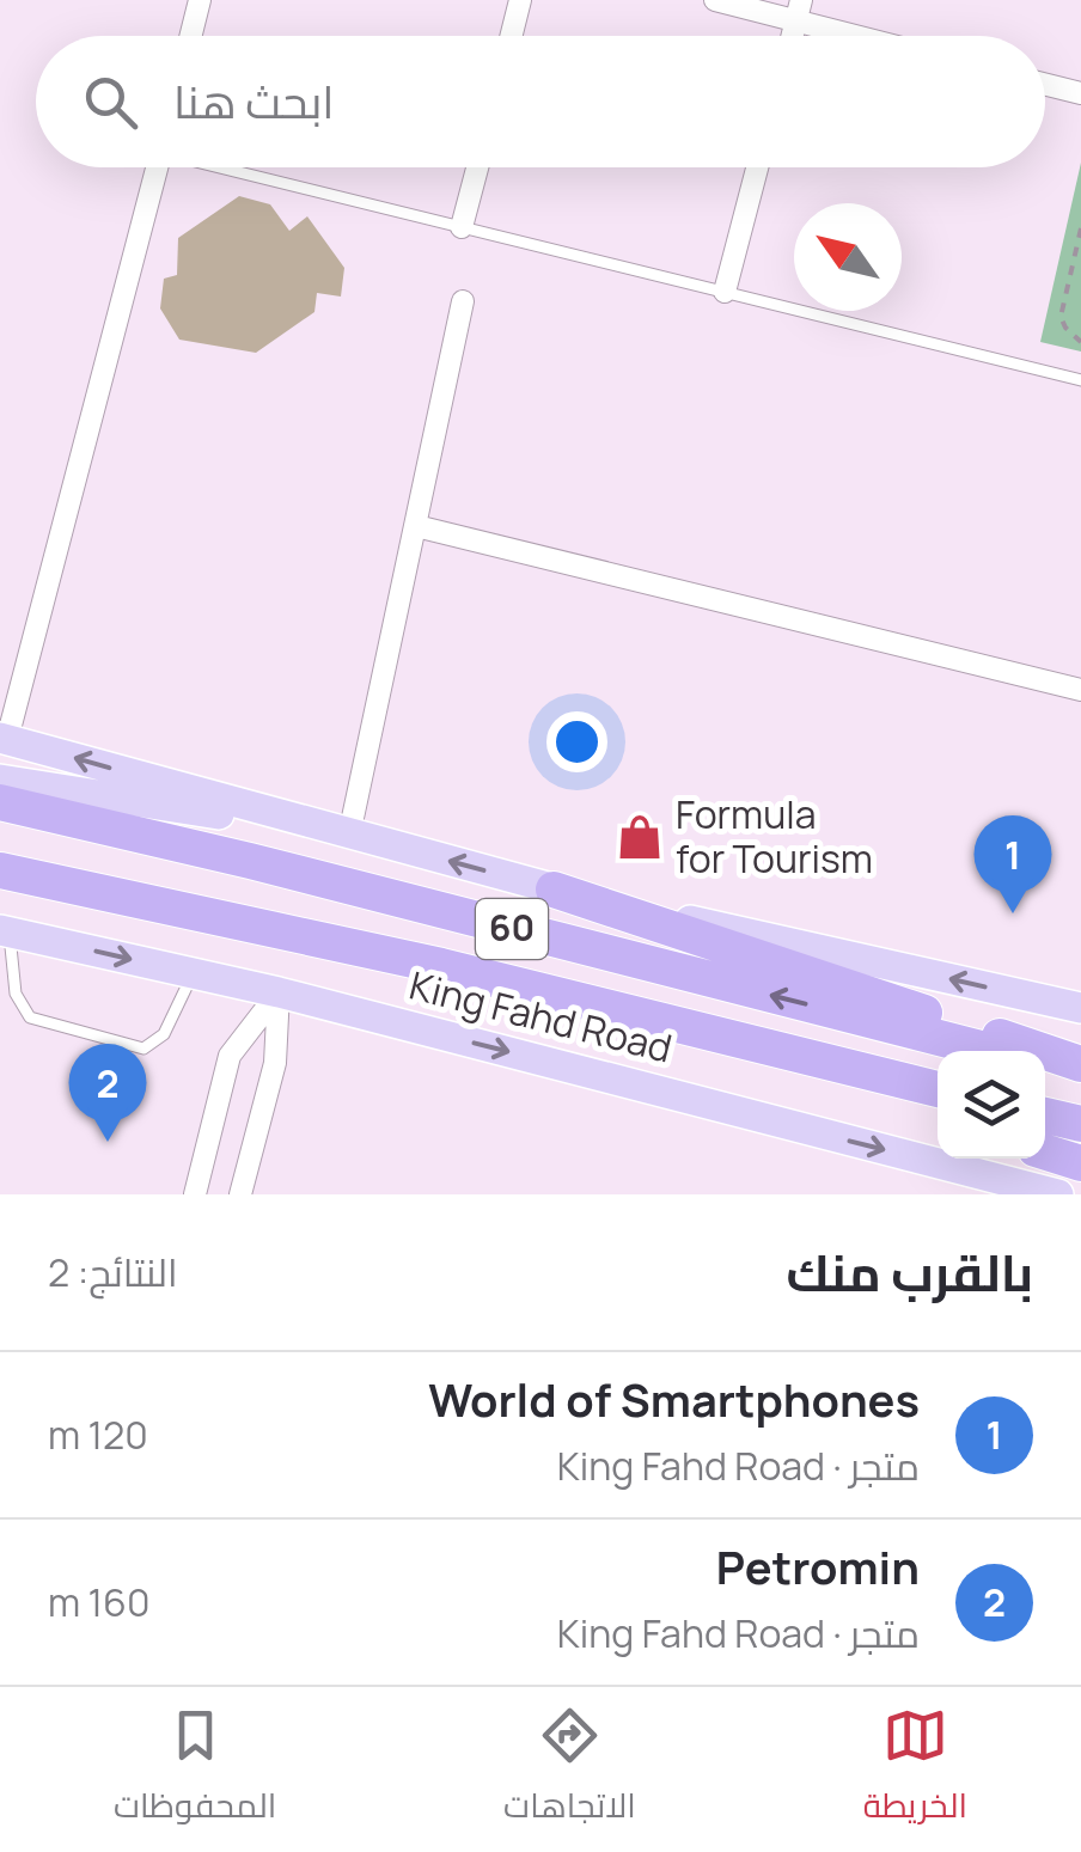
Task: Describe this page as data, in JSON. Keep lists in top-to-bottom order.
{
  "streets": {
    "highway": ["60", "King Fahd Road"]
  },
  "places": {
    "shop": ["Formula for Tourism"]
  },
  "north": "top left",
  "page": {
    "search": "ابحث هنا",
    "pins": ["1", "2"],
    "heading": ["بالقرب منك", "النتائج: 2"],
    "list": [
      {
        "mark": "1",
        "name": "World of Smartphones",
        "note": "متجر · King Fahd Road",
        "value": "120 m"
      },
      {
        "mark": "2",
        "name": "Petromin",
        "note": "متجر · King Fahd Road",
        "value": "160 m"
      }
    ],
    "nav": ["الخريطة", "الاتجاهات", "المحفوظات"]
  }
}
